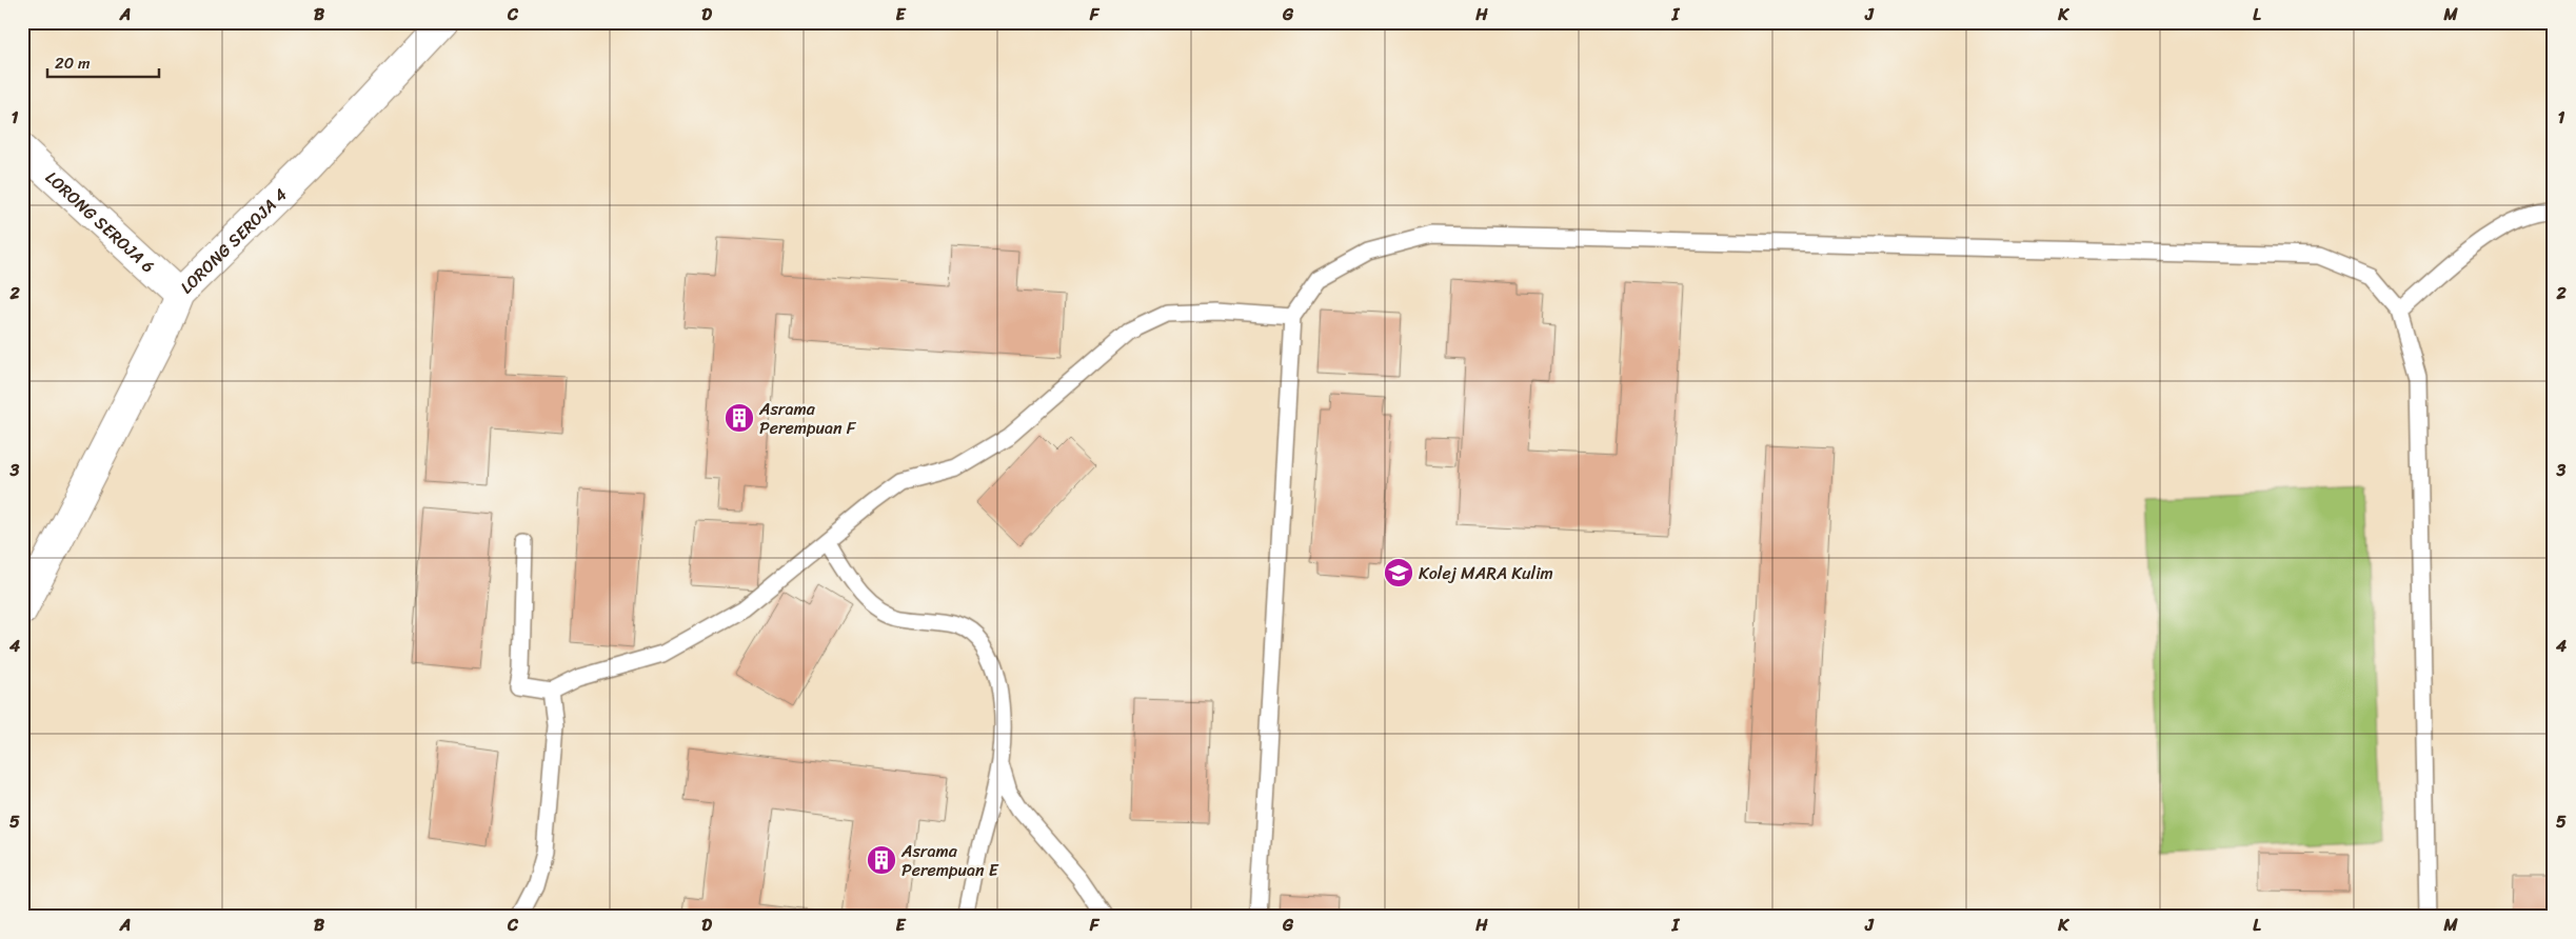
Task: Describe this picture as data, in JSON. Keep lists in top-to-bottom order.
{
  "streets": {
    "street": ["LORONG SEROJA 6", "LORONG SEROJA 4"]
  },
  "crossings": [
    ["LORONG SEROJA 6", "LORONG SEROJA 4"]
  ],
  "places": {
    "building": ["Asrama Perempuan F", "Asrama Perempuan E"],
    "school or university": ["Kolej MARA Kulim"]
  },
  "scale_bar": "20 m",
  "grid": {
    "columns": [
      "A",
      "B",
      "C",
      "D",
      "E",
      "F",
      "G",
      "H",
      "I",
      "J",
      "K",
      "L",
      "M"
    ],
    "rows": [
      "1",
      "2",
      "3",
      "4",
      "5"
    ]
  }
}
